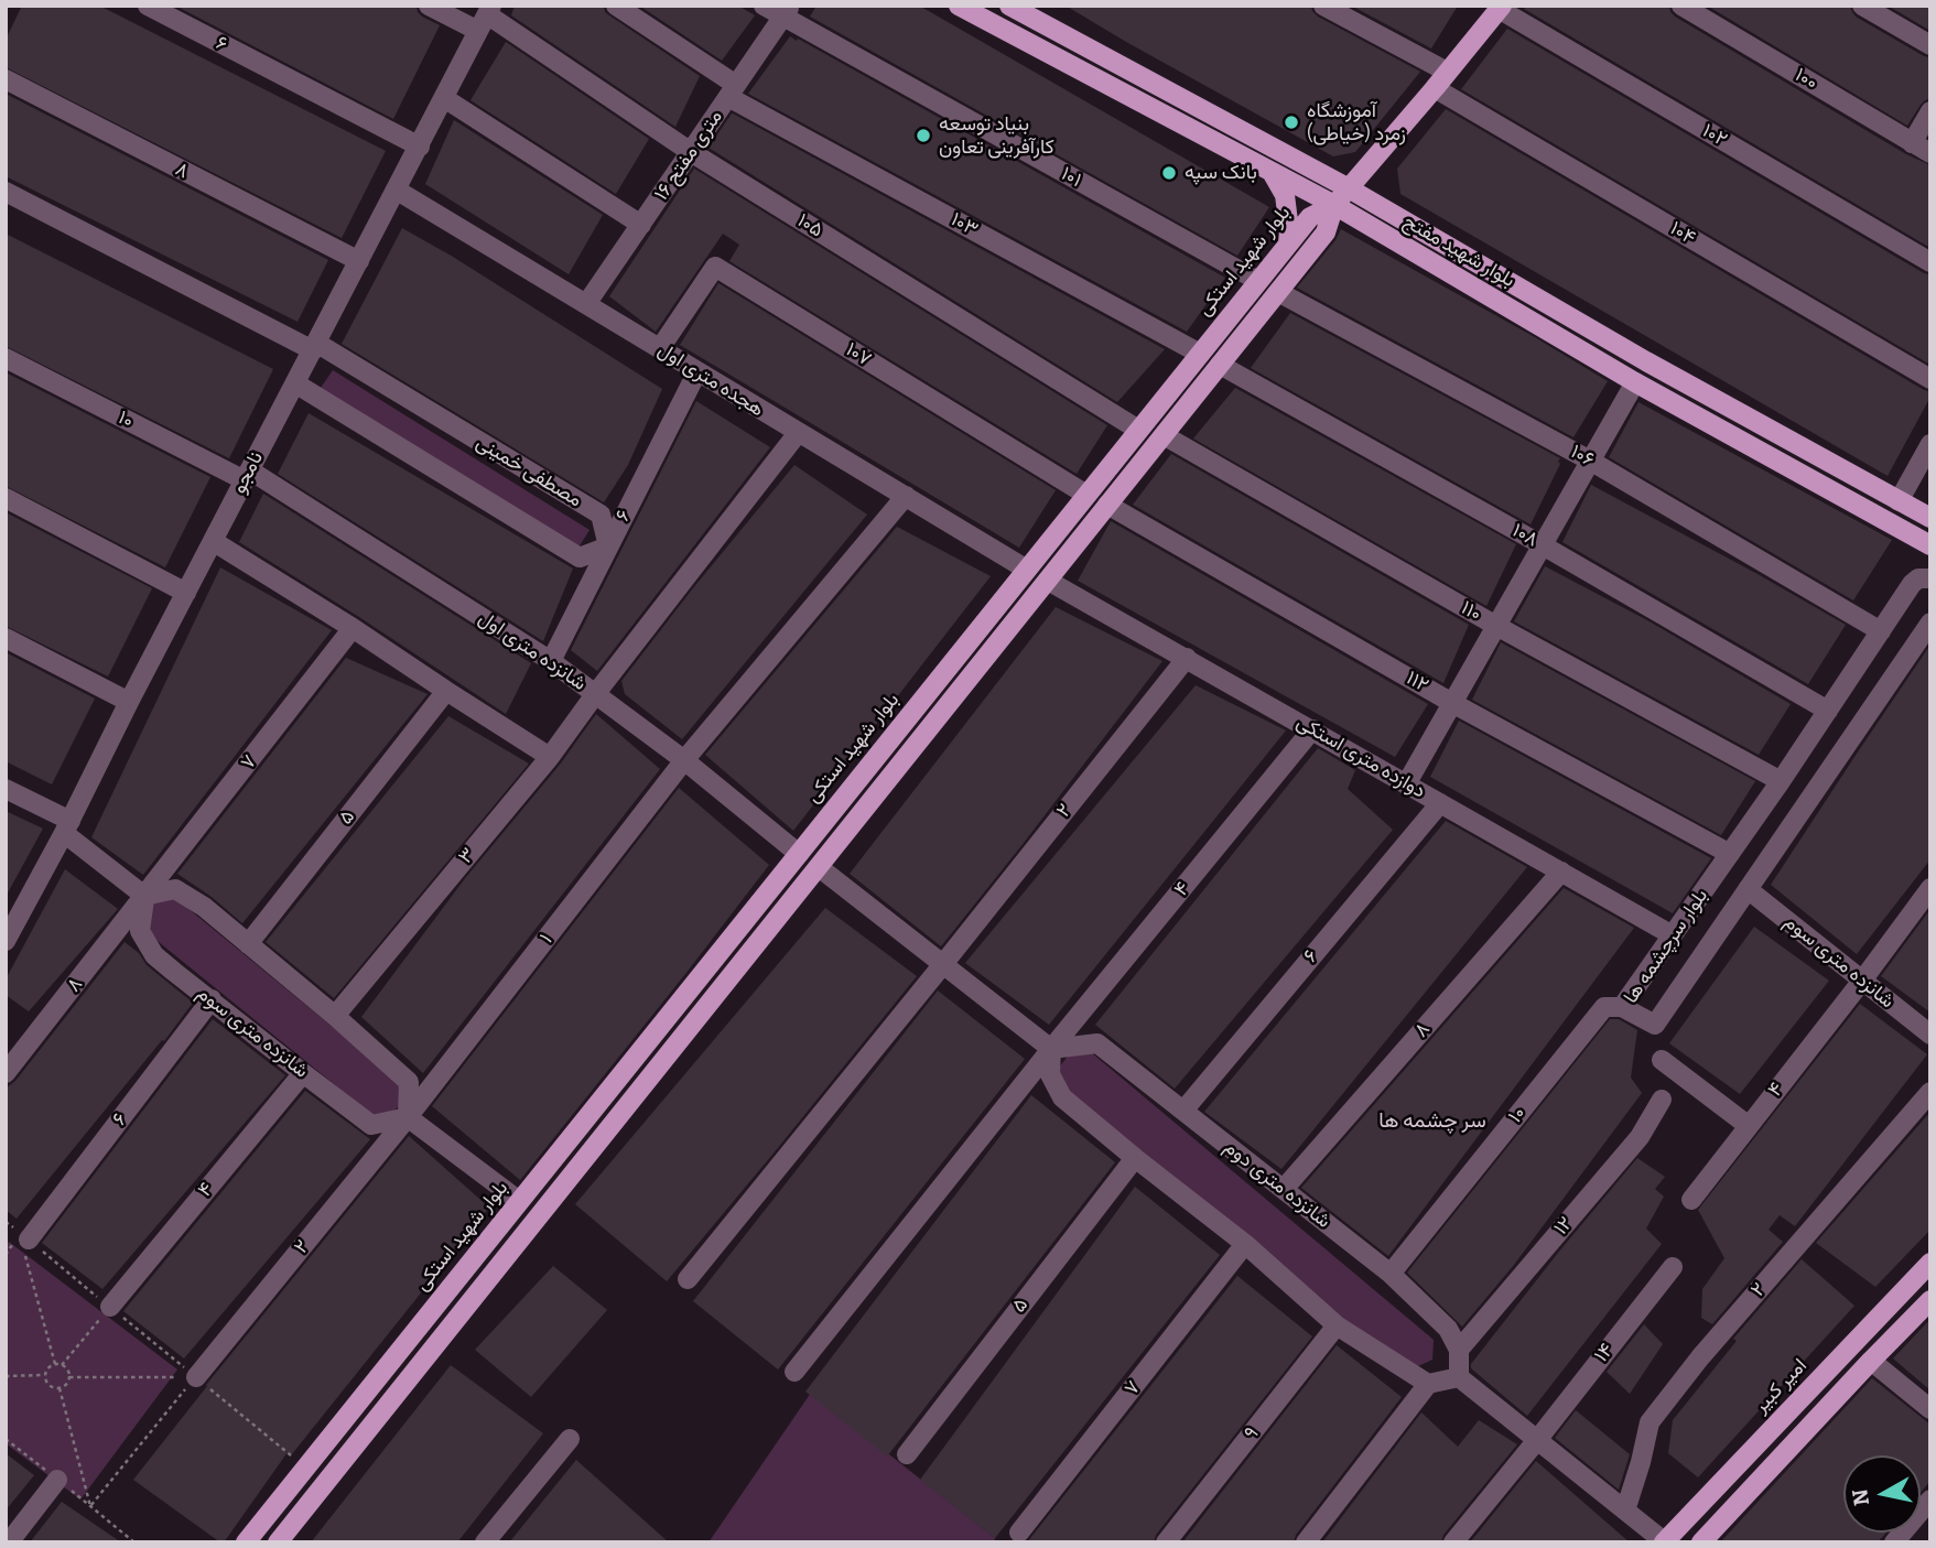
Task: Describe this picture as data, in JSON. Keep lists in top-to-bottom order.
{
  "streets": {
    "main road": ["بلوار شهید مفتح", "بلوار شهید استکی", "امیر کبیر"],
    "street": [
      "۶",
      "۱۰۰",
      "۱۰۲",
      "۱۶ متری مفتح",
      "۸",
      "۱۰۱",
      "۱۰۳",
      "۱۰۵",
      "۱۰۴",
      "۱۰۷",
      "هجده متری اول",
      "۱۰",
      "۱۰۶",
      "مصطفی خمینی",
      "نامجو",
      "۱۰۸",
      "۱۱۰",
      "شانزده متری اول",
      "۱۱۲",
      "دوازده متری استکی",
      "۷",
      "۲",
      "۵",
      "۳",
      "۴",
      "۱",
      "بلوار سرچشمه ها",
      "شانزده متری سوم",
      "شانزده متری دوم",
      "۱۲",
      "۱۴",
      "۹"
    ]
  },
  "crossings": [
    ["۶", "هجده متری اول"],
    ["۶", "مصطفی خمینی"],
    ["۶", "نامجو"],
    ["۶", "شانزده متری اول"],
    ["۶", "دوازده متری استکی"],
    ["۶", "شانزده متری سوم"],
    ["۶", "شانزده متری دوم"],
    ["۱۶ متری مفتح", "۱۰۱"],
    ["۱۶ متری مفتح", "۱۰۳"],
    ["۱۶ متری مفتح", "۱۰۵"],
    ["۱۶ متری مفتح", "هجده متری اول"],
    ["۸", "نامجو"],
    ["۸", "دوازده متری استکی"],
    ["۸", "۷"],
    ["۸", "شانزده متری سوم"],
    ["۸", "شانزده متری دوم"],
    ["۱۰۱", "بلوار شهید استکی"],
    ["۱۰۳", "بلوار شهید استکی"],
    ["۱۰۵", "بلوار شهید استکی"],
    ["۱۰۵", "نامجو"],
    ["بلوار شهید مفتح", "بلوار شهید استکی"],
    ["بلوار شهید استکی", "۱۰۷"],
    ["بلوار شهید استکی", "هجده متری اول"],
    ["بلوار شهید استکی", "شانزده متری اول"],
    ["۱۰۷", "هجده متری اول"],
    ["هجده متری اول", "نامجو"],
    ["۱۰", "نامجو"],
    ["۱۰", "شانزده متری اول"],
    ["۱۰", "بلوار سرچشمه ها"],
    ["۱۰", "شانزده متری دوم"],
    ["۱۰۶", "بلوار سرچشمه ها"],
    ["مصطفی خمینی", "نامجو"],
    ["نامجو", "شانزده متری اول"],
    ["۱۰۸", "بلوار سرچشمه ها"],
    ["۱۱۰", "بلوار سرچشمه ها"],
    ["شانزده متری اول", "۳"],
    ["شانزده متری اول", "۱"],
    ["۱۱۲", "بلوار سرچشمه ها"],
    ["دوازده متری استکی", "۲"],
    ["دوازده متری استکی", "۴"],
    ["دوازده متری استکی", "بلوار سرچشمه ها"],
    ["۷", "شانزده متری سوم"],
    ["۲", "۱"],
    ["۲", "شانزده متری سوم"],
    ["۴", "شانزده متری سوم"],
    ["۴", "شانزده متری دوم"],
    ["۱", "شانزده متری سوم"],
    ["بلوار سرچشمه ها", "شانزده متری سوم"],
    ["شانزده متری دوم", "۱۲"]
  ],
  "districts": ["سر چشمه ها"],
  "places": ["آموزشگاه زمرد (خیاطی)", "بنیاد توسعه کارآفرینی تعاون", "بانک سپه"],
  "north": "left"
}
